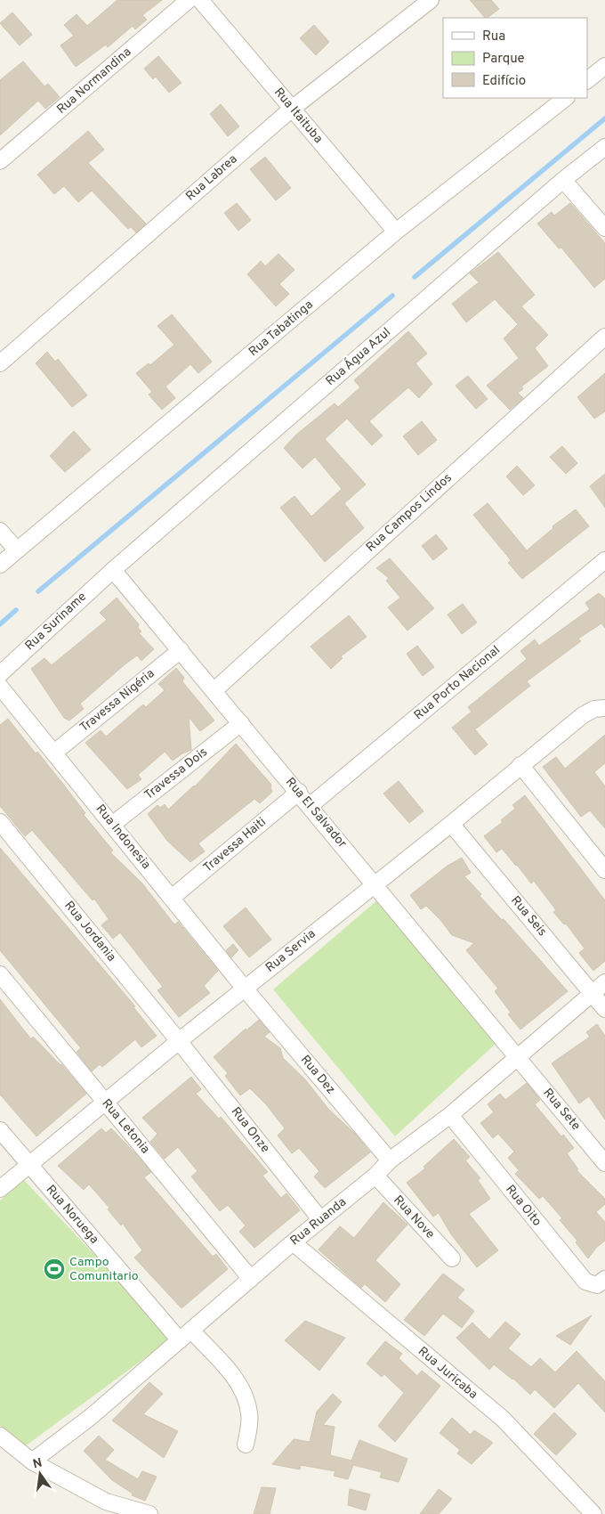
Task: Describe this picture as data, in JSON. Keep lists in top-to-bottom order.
{
  "streets": {
    "street": [
      "Rua Normandina",
      "Rua Itaituba",
      "Rua Labrea",
      "Rua Tabatinga",
      "Rua Água Azul",
      "Rua Campos Lindos",
      "Rua Suriname",
      "Rua Porto Nacional",
      "Travessa Nigéria",
      "Travessa Dois",
      "Rua El Salvador",
      "Rua Indonesia",
      "Travessa Haiti",
      "Rua Seis",
      "Rua Jordania",
      "Rua Servia",
      "Rua Dez",
      "Rua Sete",
      "Rua Letonia",
      "Rua Onze",
      "Rua Oito",
      "Rua Noruega",
      "Rua Nove",
      "Rua Ruanda",
      "Rua Juricaba"
    ]
  },
  "crossings": [
    ["Rua Itaituba", "Rua Labrea"],
    ["Rua Itaituba", "Rua Tabatinga"],
    ["Rua Água Azul", "Rua Suriname"],
    ["Rua Água Azul", "Rua El Salvador"],
    ["Rua Campos Lindos", "Rua El Salvador"],
    ["Rua Suriname", "Rua El Salvador"],
    ["Rua Porto Nacional", "Rua El Salvador"],
    ["Travessa Nigéria", "Rua El Salvador"],
    ["Travessa Nigéria", "Rua Indonesia"],
    ["Travessa Dois", "Rua El Salvador"],
    ["Travessa Dois", "Rua Indonesia"],
    ["Rua El Salvador", "Travessa Haiti"],
    ["Rua El Salvador", "Rua Servia"],
    ["Rua El Salvador", "Rua Sete"],
    ["Rua El Salvador", "Rua Ruanda"],
    ["Rua Indonesia", "Travessa Haiti"],
    ["Rua Indonesia", "Rua Servia"],
    ["Rua Indonesia", "Rua Dez"],
    ["Rua Seis", "Rua Servia"],
    ["Rua Seis", "Rua Ruanda"],
    ["Rua Jordania", "Rua Servia"],
    ["Rua Jordania", "Rua Onze"],
    ["Rua Servia", "Rua Dez"],
    ["Rua Servia", "Rua Letonia"],
    ["Rua Servia", "Rua Onze"],
    ["Rua Servia", "Rua Noruega"],
    ["Rua Dez", "Rua Ruanda"],
    ["Rua Sete", "Rua Ruanda"],
    ["Rua Letonia", "Rua Ruanda"],
    ["Rua Onze", "Rua Ruanda"],
    ["Rua Oito", "Rua Ruanda"],
    ["Rua Noruega", "Rua Ruanda"],
    ["Rua Nove", "Rua Ruanda"],
    ["Rua Ruanda", "Rua Juricaba"]
  ],
  "places": {
    "sports": ["Campo Comunitario"]
  },
  "legend": ["Rua", "Parque", "Edifício"],
  "north": "top"
}
